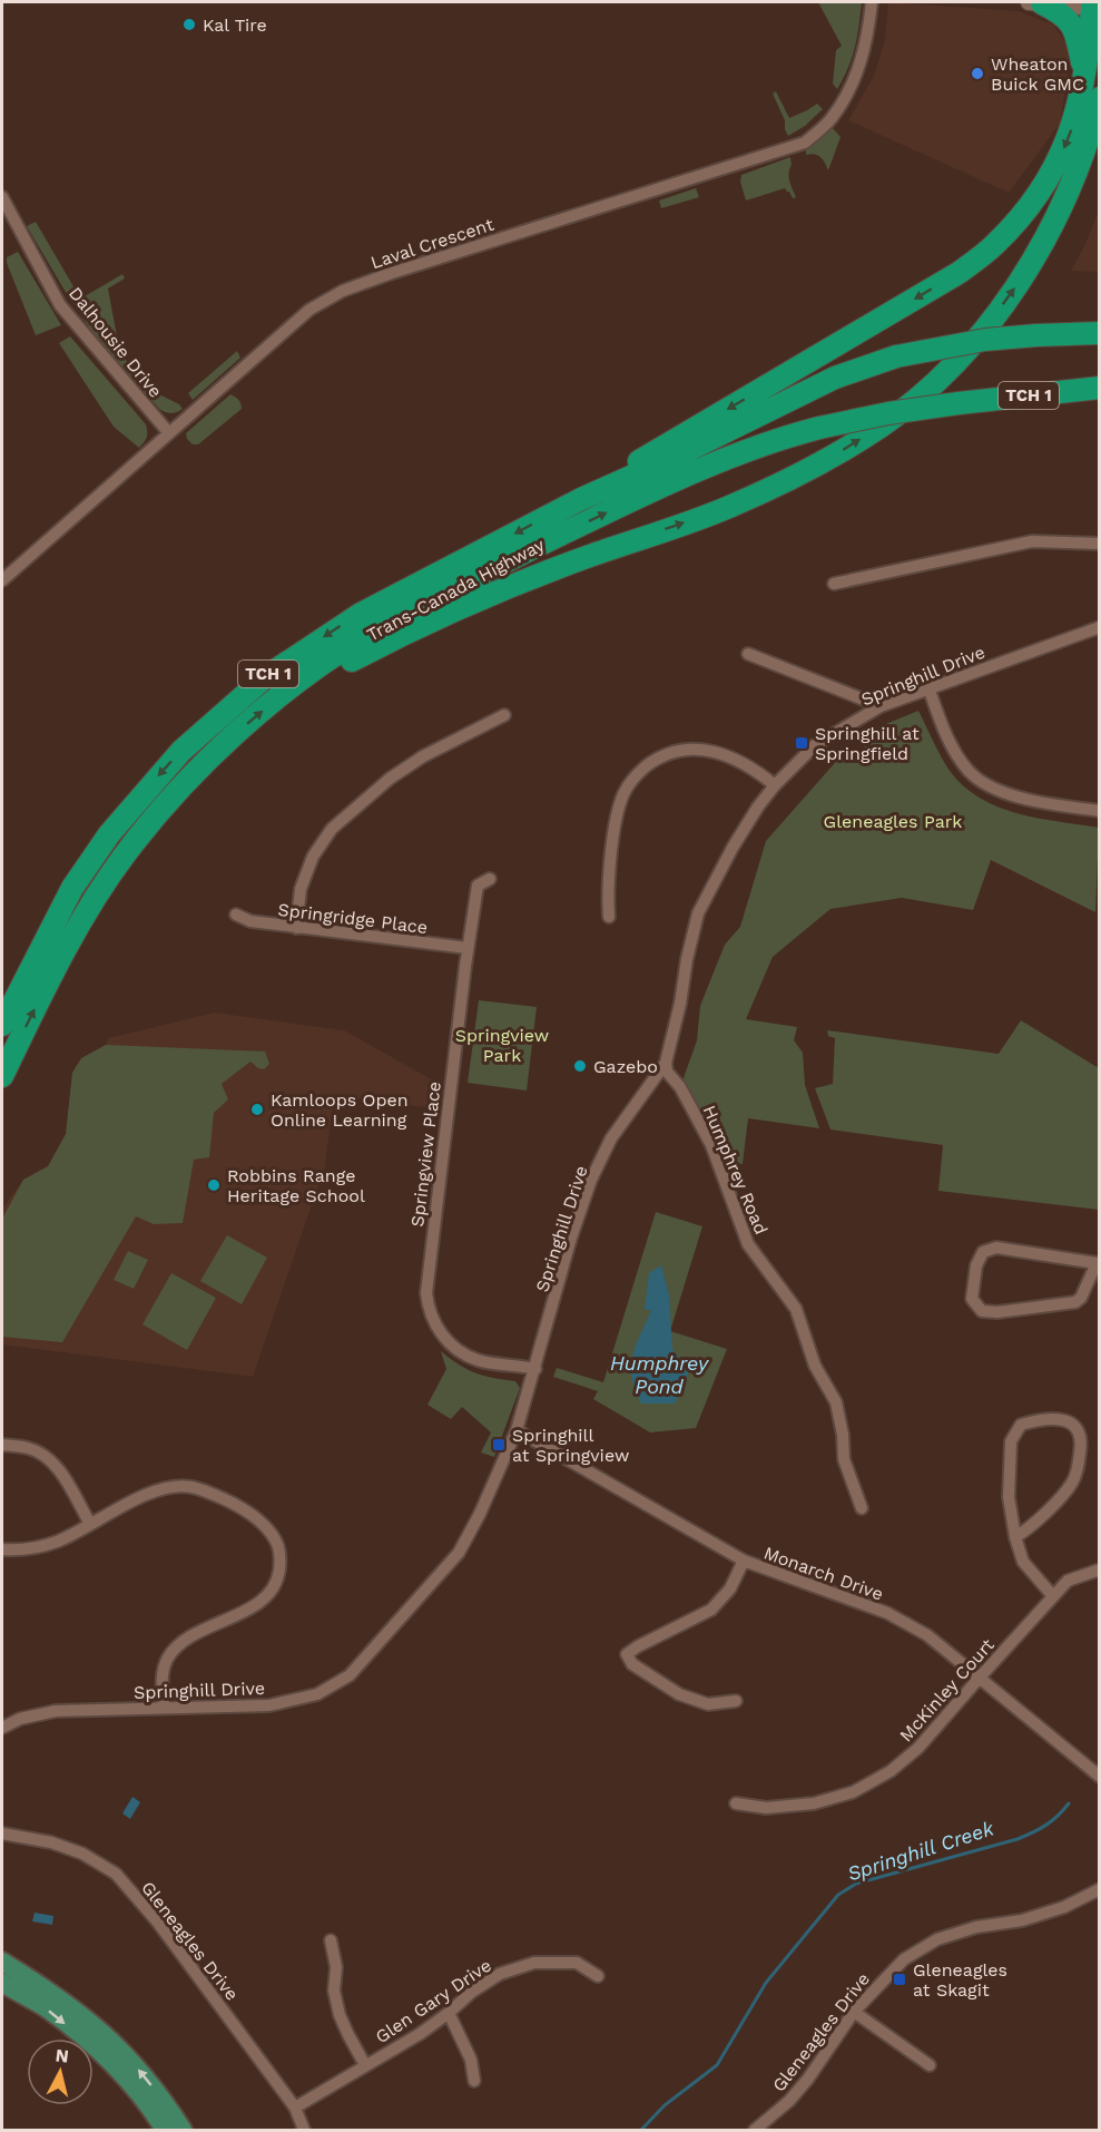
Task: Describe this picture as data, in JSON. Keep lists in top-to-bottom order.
{
  "streets": {
    "highway": ["TCH 1", "Trans-Canada Highway"],
    "street": [
      "Laval Crescent",
      "Dalhousie Drive",
      "Springhill Drive",
      "Springridge Place",
      "Springview Place",
      "Humphrey Road",
      "Monarch Drive",
      "McKinley Court",
      "Gleneagles Drive",
      "Glen Gary Drive"
    ]
  },
  "crossings": [
    ["Laval Crescent", "Dalhousie Drive"],
    ["Springhill Drive", "Springview Place"],
    ["Springhill Drive", "Humphrey Road"],
    ["Springhill Drive", "Monarch Drive"],
    ["Springridge Place", "Springview Place"],
    ["Monarch Drive", "McKinley Court"],
    ["Gleneagles Drive", "Glen Gary Drive"]
  ],
  "water": ["Humphrey Pond", "Springhill Creek"],
  "parks": ["Gleneagles Park", "Springview Park"],
  "places": {
    "other": [
      "Kal Tire",
      "Wheaton Buick GMC",
      "Gazebo",
      "Kamloops Open Online Learning",
      "Robbins Range Heritage School"
    ],
    "transit": ["Springhill at Springfield", "Springhill at Springview", "Gleneagles at Skagit"]
  },
  "north": "top"
}
